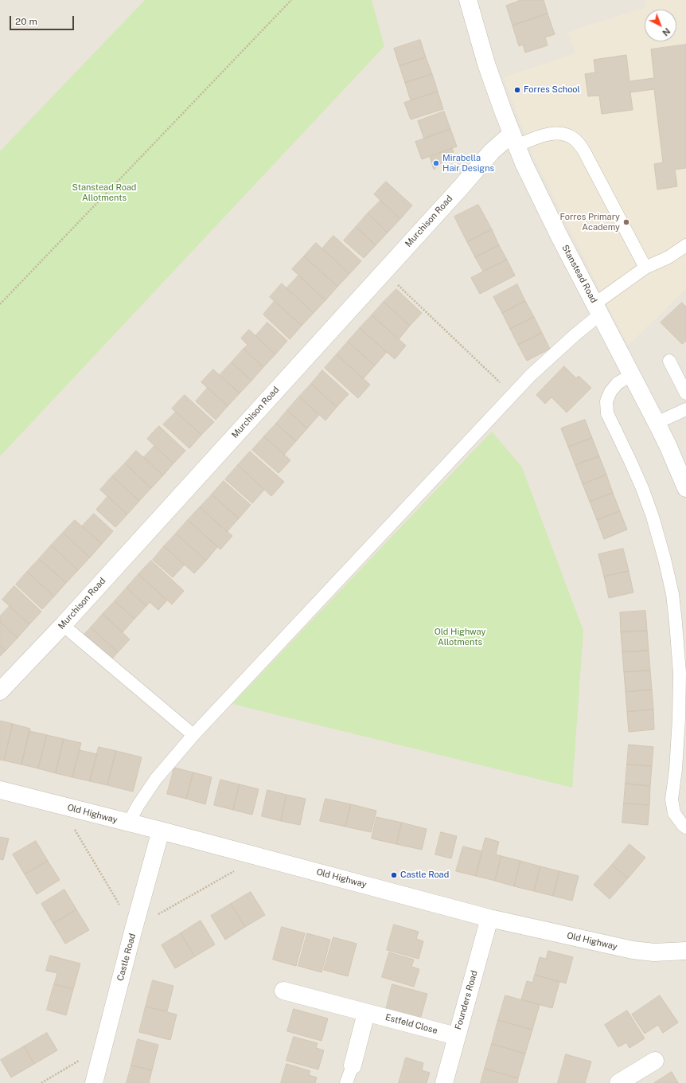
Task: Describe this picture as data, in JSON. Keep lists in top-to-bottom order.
{
  "streets": {
    "street": [
      "Murchison Road",
      "Stanstead Road",
      "Old Highway",
      "Castle Road",
      "Founders Road",
      "Estfeld Close"
    ]
  },
  "crossings": [
    ["Murchison Road", "Stanstead Road"],
    ["Old Highway", "Castle Road"],
    ["Old Highway", "Founders Road"],
    ["Founders Road", "Estfeld Close"]
  ],
  "parks": ["Stanstead Road Allotments", "Old Highway Allotments"],
  "places": [
    "Forres School",
    "Mirabella Hair Designs",
    "Forres Primary Academy",
    "Castle Road"
  ],
  "scale_bar": "20 m",
  "north": "bottom right"
}
